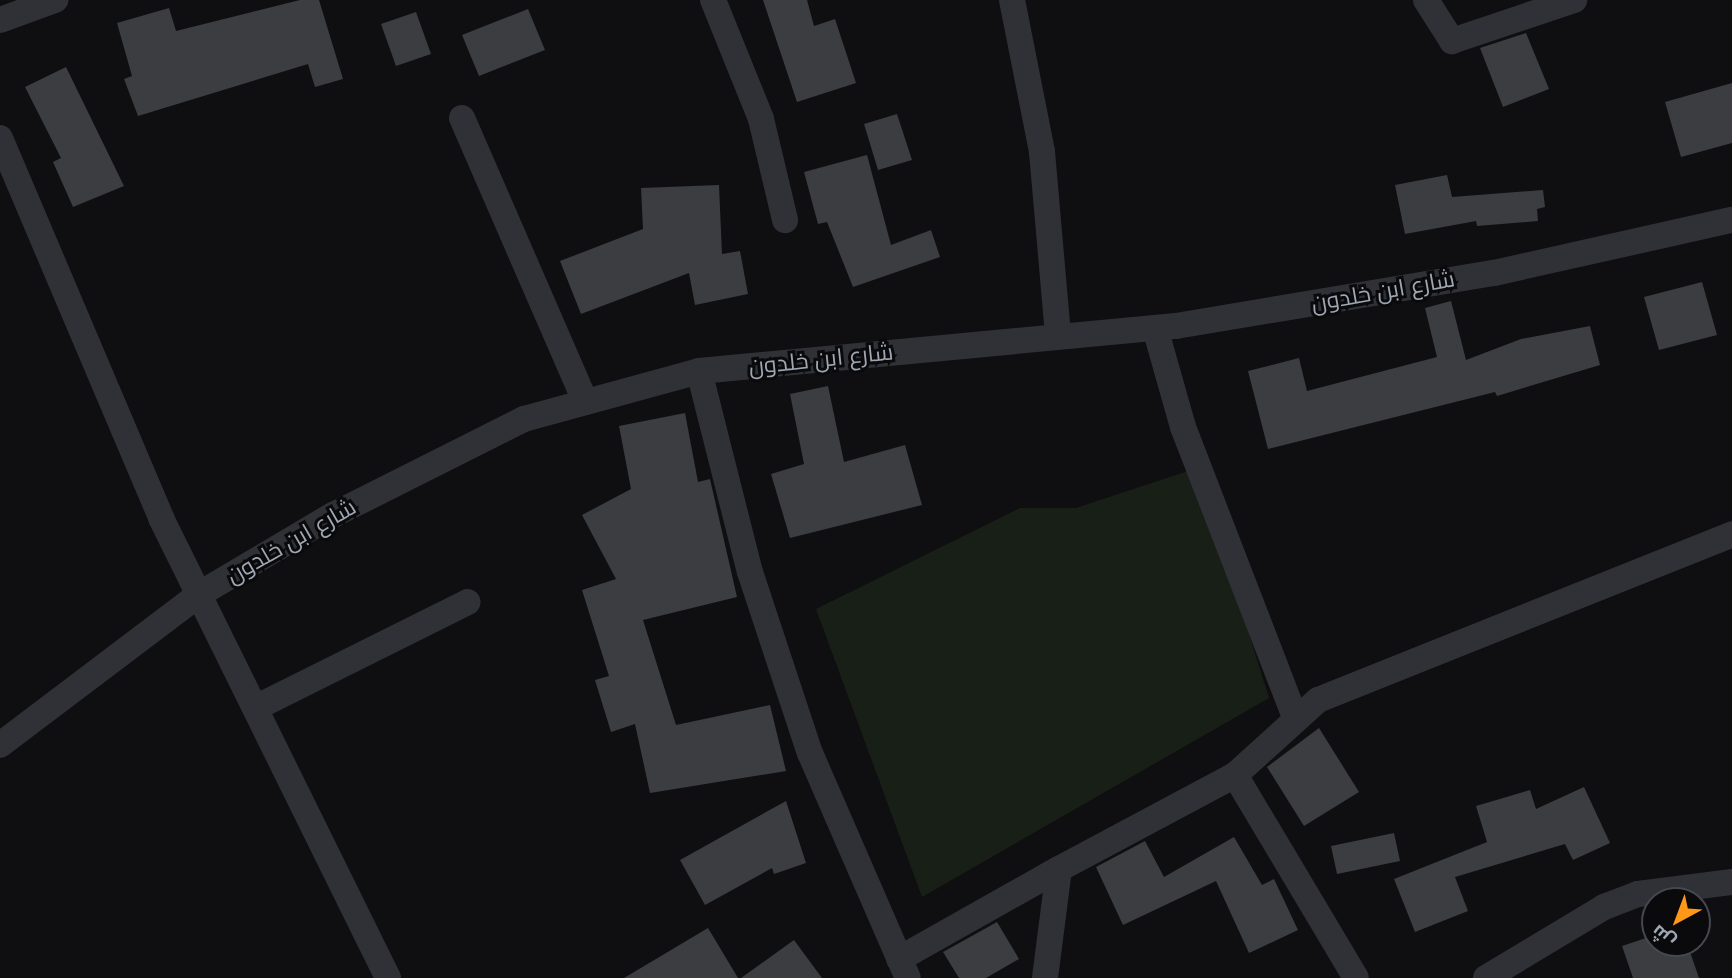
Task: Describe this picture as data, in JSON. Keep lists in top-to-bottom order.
{
  "streets": {
    "street": ["شارع ابن خلدون"]
  },
  "north": "bottom left"
}
